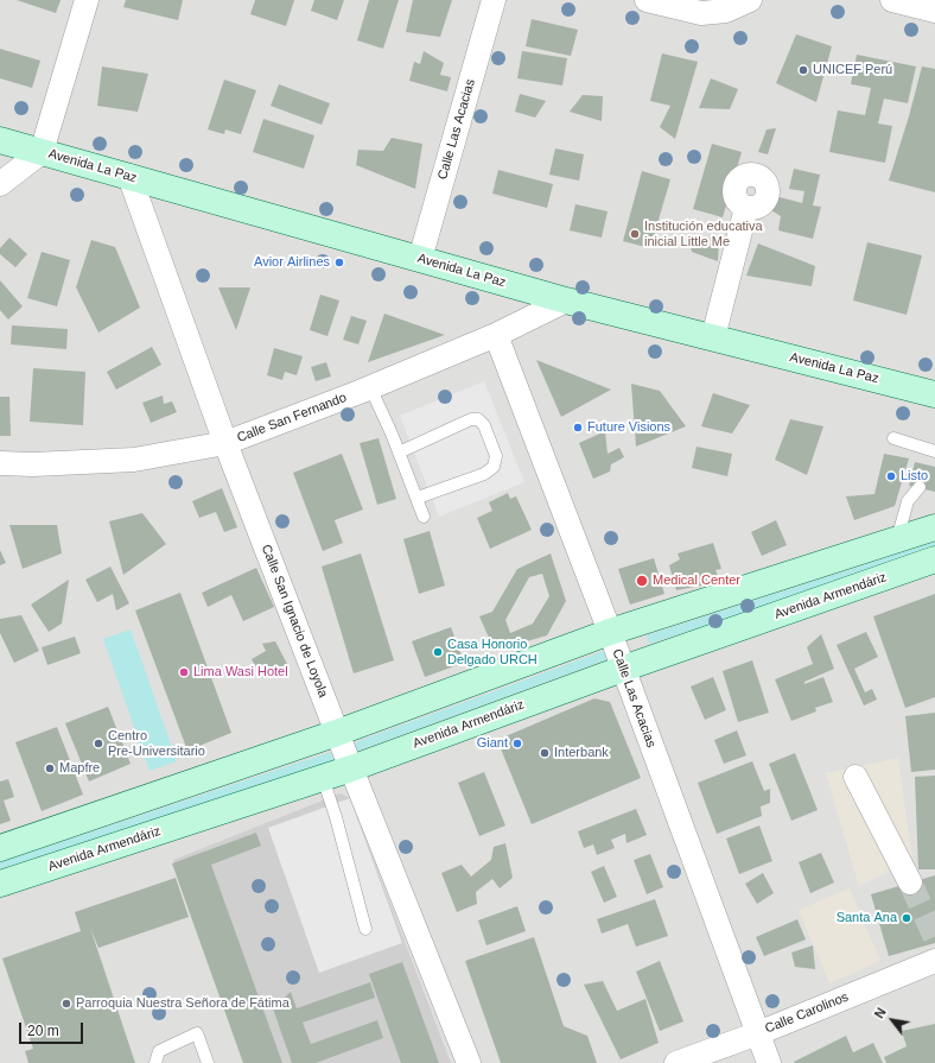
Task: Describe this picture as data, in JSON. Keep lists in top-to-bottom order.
{
  "streets": {
    "main road": ["Avenida La Paz", "Avenida Armendáriz"],
    "street": [
      "Calle Las Acacias",
      "Calle San Fernando",
      "Calle San Ignacio de Loyola",
      "Calle Carolinos"
    ]
  },
  "crossings": [
    ["Calle Las Acacias", "Avenida La Paz"],
    ["Calle Las Acacias", "Calle San Fernando"],
    ["Calle Las Acacias", "Avenida Armendáriz"],
    ["Calle Las Acacias", "Calle Carolinos"],
    ["Avenida La Paz", "Calle San Fernando"],
    ["Avenida La Paz", "Calle San Ignacio de Loyola"],
    ["Calle San Fernando", "Calle San Ignacio de Loyola"],
    ["Avenida Armendáriz", "Calle San Ignacio de Loyola"]
  ],
  "places": [
    "UNICEF Perú",
    "Institución educativa inicial Little Me",
    "Avior Airlines",
    "Future Visions",
    "Listo",
    "Medical Center",
    "Casa Honorio Delgado URCH",
    "Lima Wasi Hotel",
    "Centro Pre-Universitario",
    "Giant",
    "Interbank",
    "Mapfre",
    "Santa Ana",
    "Parroquia Nuestra Señora de Fátima"
  ],
  "scale_bar": "20 m",
  "north": "top left"
}
